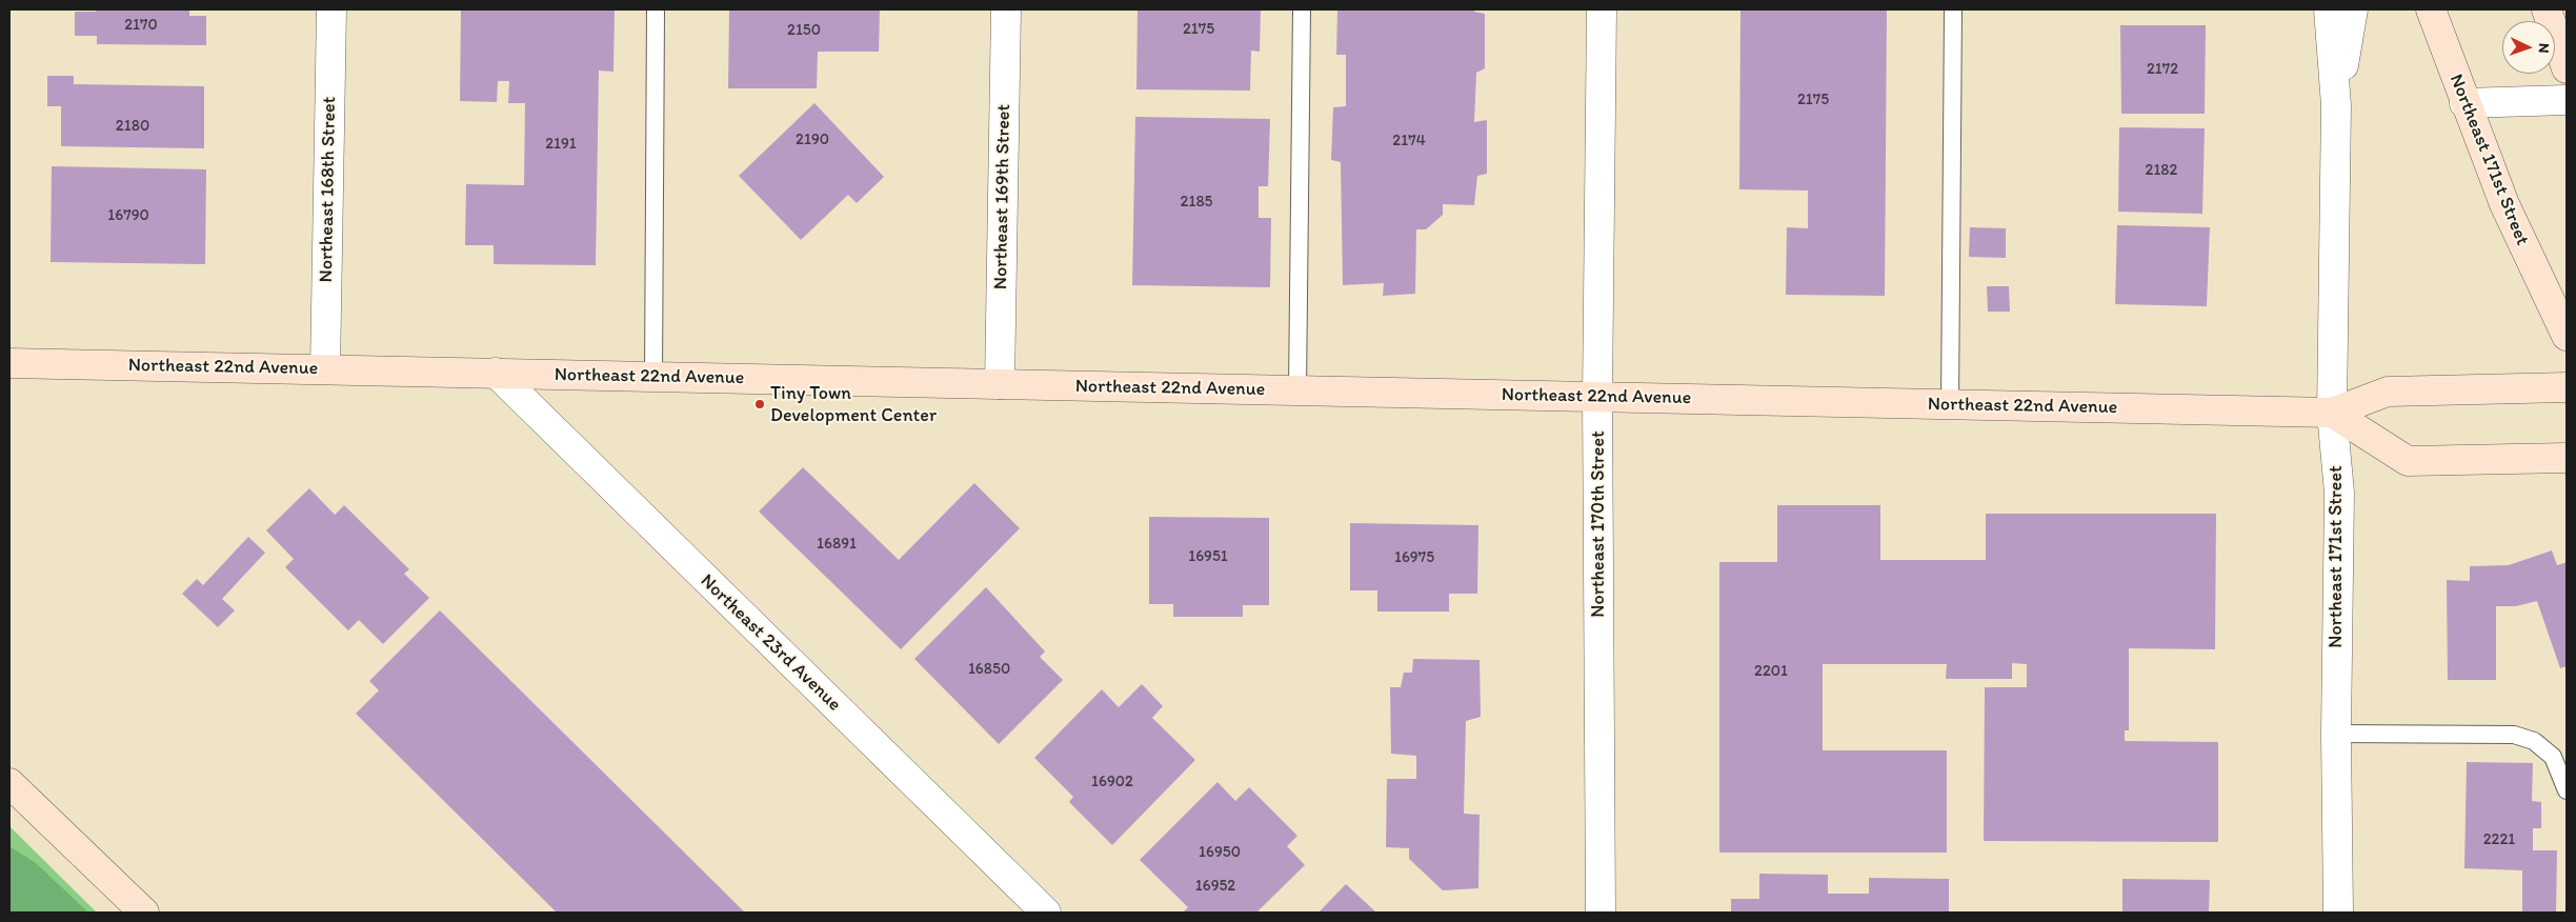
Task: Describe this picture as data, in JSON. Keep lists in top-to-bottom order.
{
  "streets": {
    "street": [
      "Northeast 171st Street",
      "Northeast 168th Street",
      "Northeast 169th Street",
      "Northeast 22nd Avenue",
      "Northeast 170th Street",
      "Northeast 23rd Avenue"
    ]
  },
  "crossings": [
    ["Northeast 171st Street", "Northeast 22nd Avenue"],
    ["Northeast 168th Street", "Northeast 22nd Avenue"],
    ["Northeast 169th Street", "Northeast 22nd Avenue"],
    ["Northeast 22nd Avenue", "Northeast 170th Street"],
    ["Northeast 22nd Avenue", "Northeast 23rd Avenue"]
  ],
  "places": ["Tiny Town Development Center"],
  "house_numbers": [
    "2170",
    "2175",
    "2150",
    "2172",
    "2175",
    "2180",
    "2190",
    "2174",
    "2191",
    "2182",
    "2185",
    "16790",
    "16891",
    "16951",
    "16975",
    "16850",
    "2201",
    "16902",
    "2221",
    "16950",
    "16952"
  ],
  "north": "right"
}
